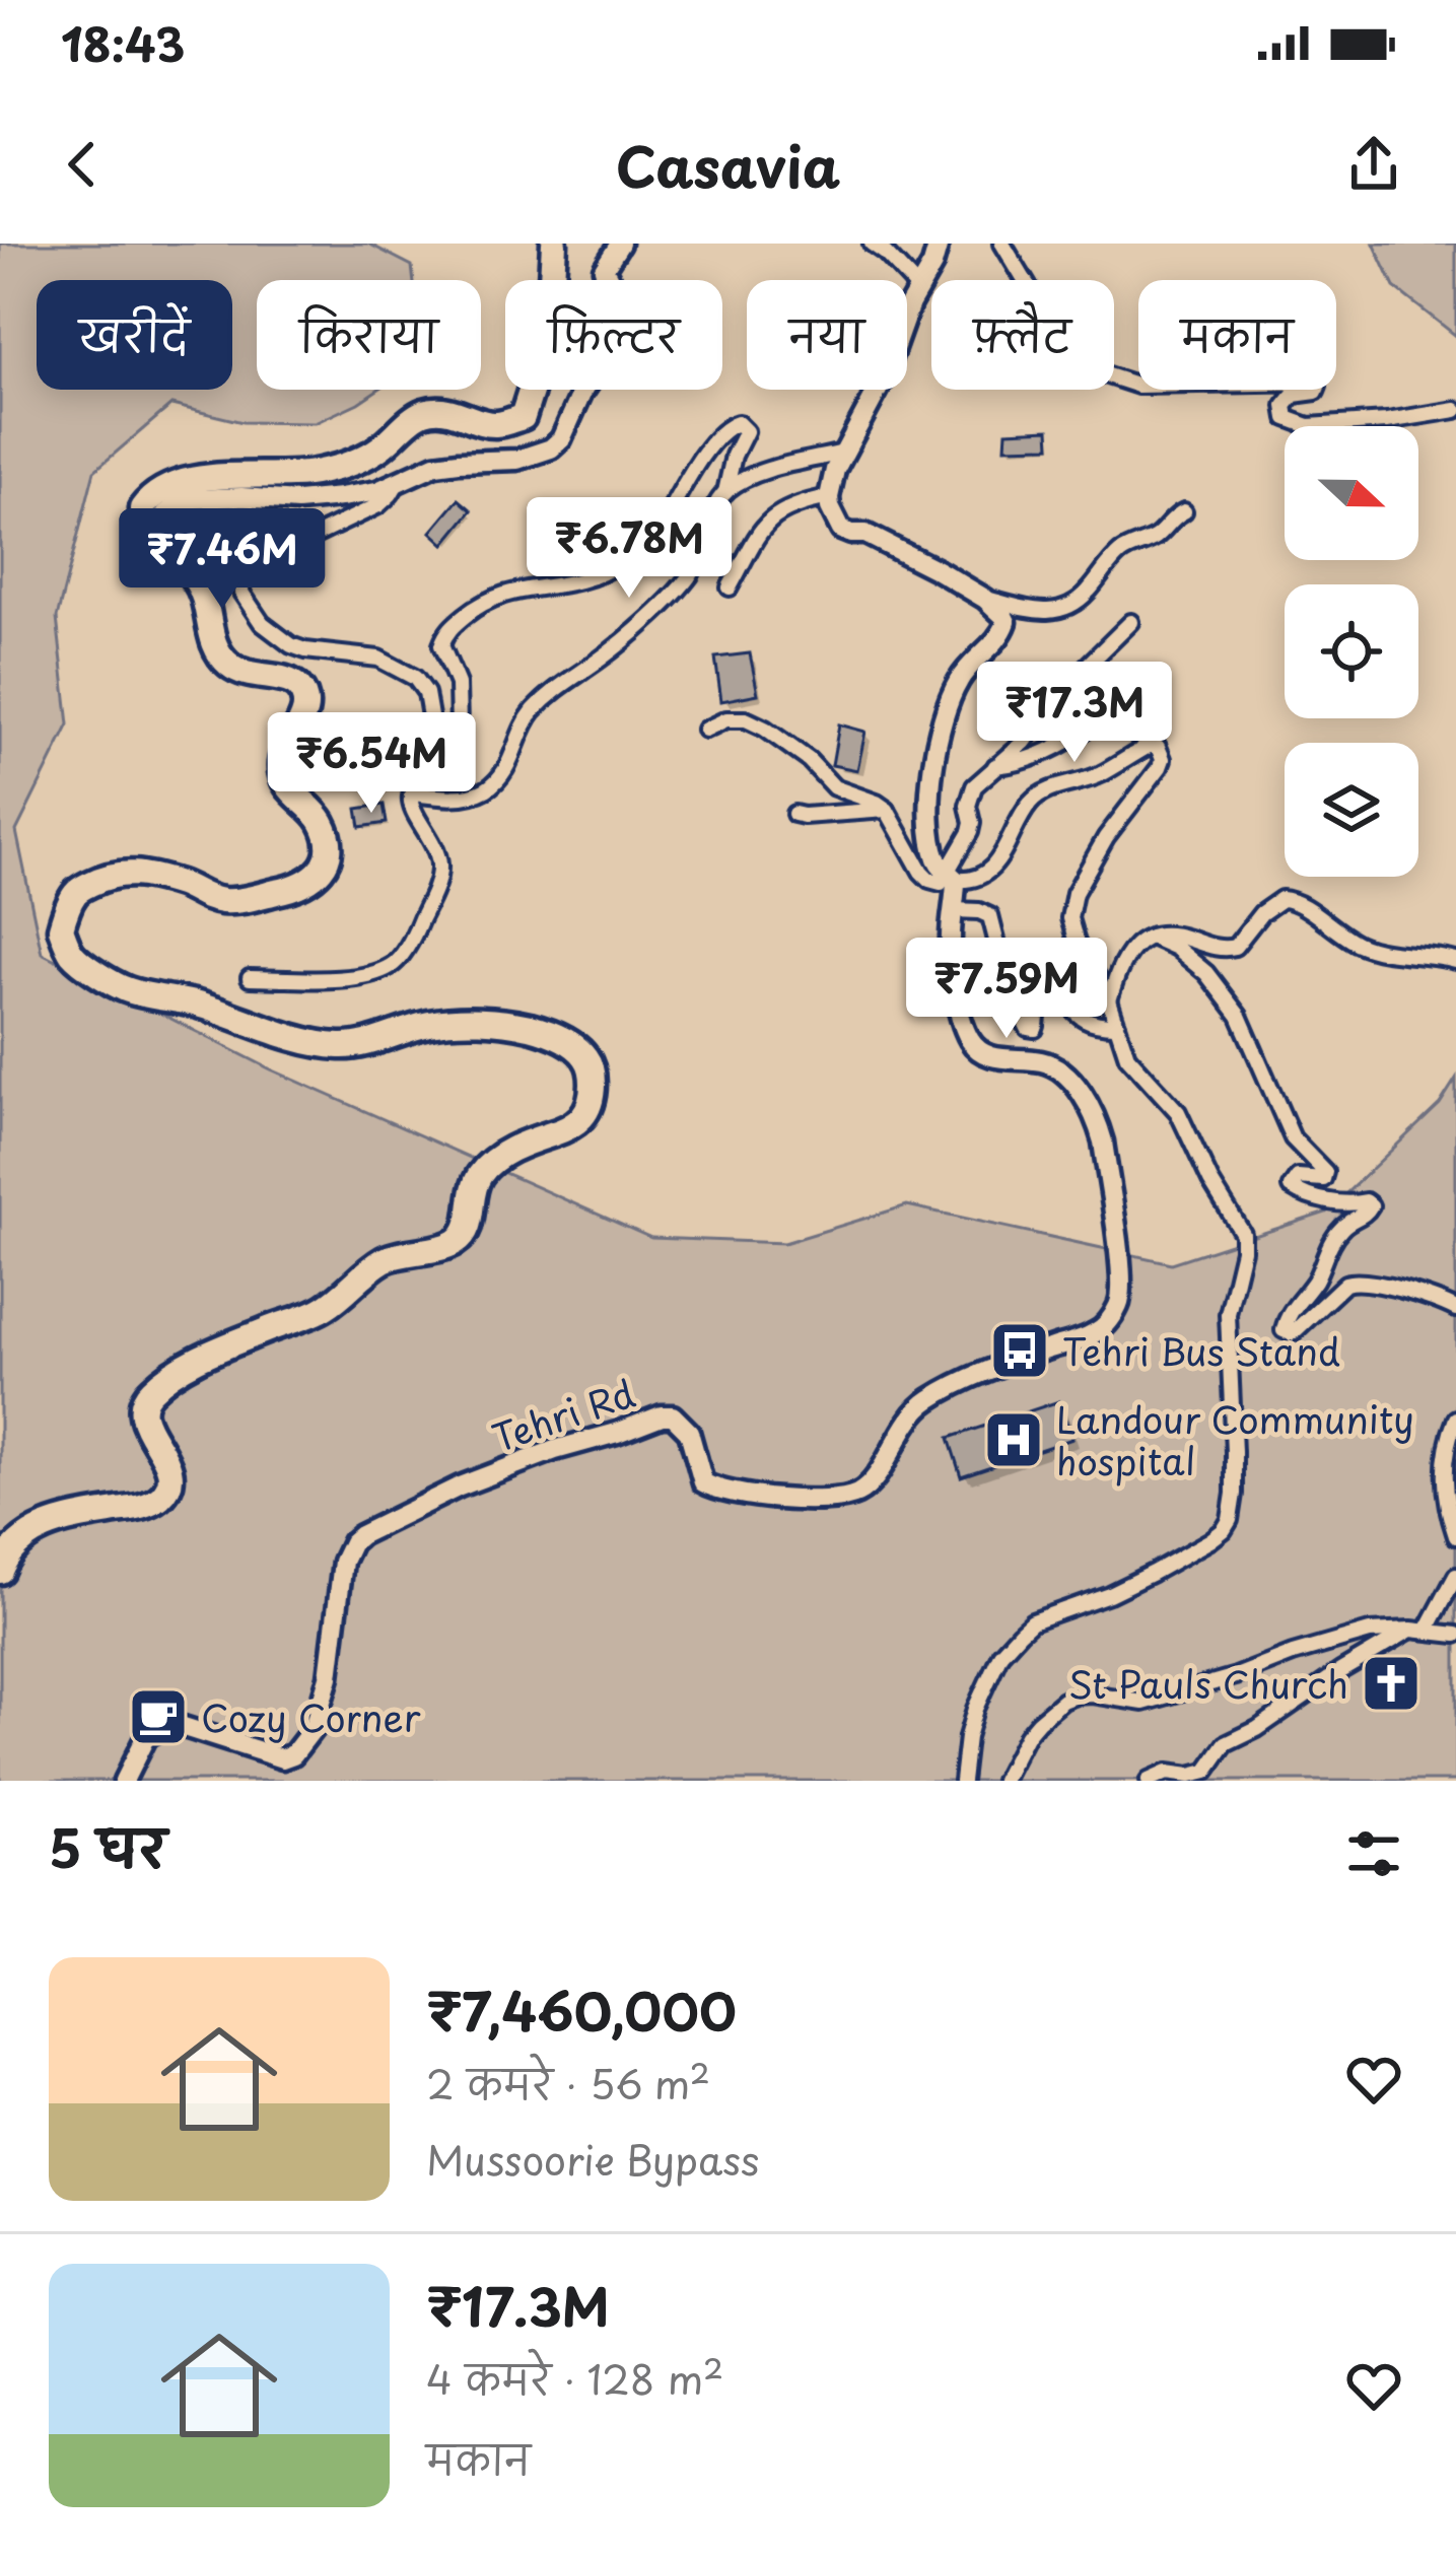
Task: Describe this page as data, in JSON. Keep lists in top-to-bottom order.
{
  "streets": {
    "street": ["Tehri Rd"]
  },
  "places": {
    "bus stop": ["Tehri Bus Stand"],
    "hospital": ["Landour Community hospital"],
    "church": ["St Pauls Church"],
    "cafe": ["Cozy Corner"]
  },
  "north": "right",
  "page": {
    "status": "18:43",
    "header": "Casavia",
    "chip": [
      "खरीदें",
      "किराया",
      "फ़िल्टर",
      "नया",
      "फ़्लैट",
      "मकान"
    ],
    "price": [
      "₹6.78M",
      "₹7.46M",
      "₹17.3M",
      "₹6.54M",
      "₹7.59M"
    ],
    "heading": "5 घर",
    "list": [
      {
        "name": "₹7,460,000",
        "note": "2 कमरे · 56 m² · Mussoorie Bypass"
      },
      {
        "name": "₹17.3M",
        "note": "4 कमरे · 128 m² · मकान"
      }
    ]
  }
}
